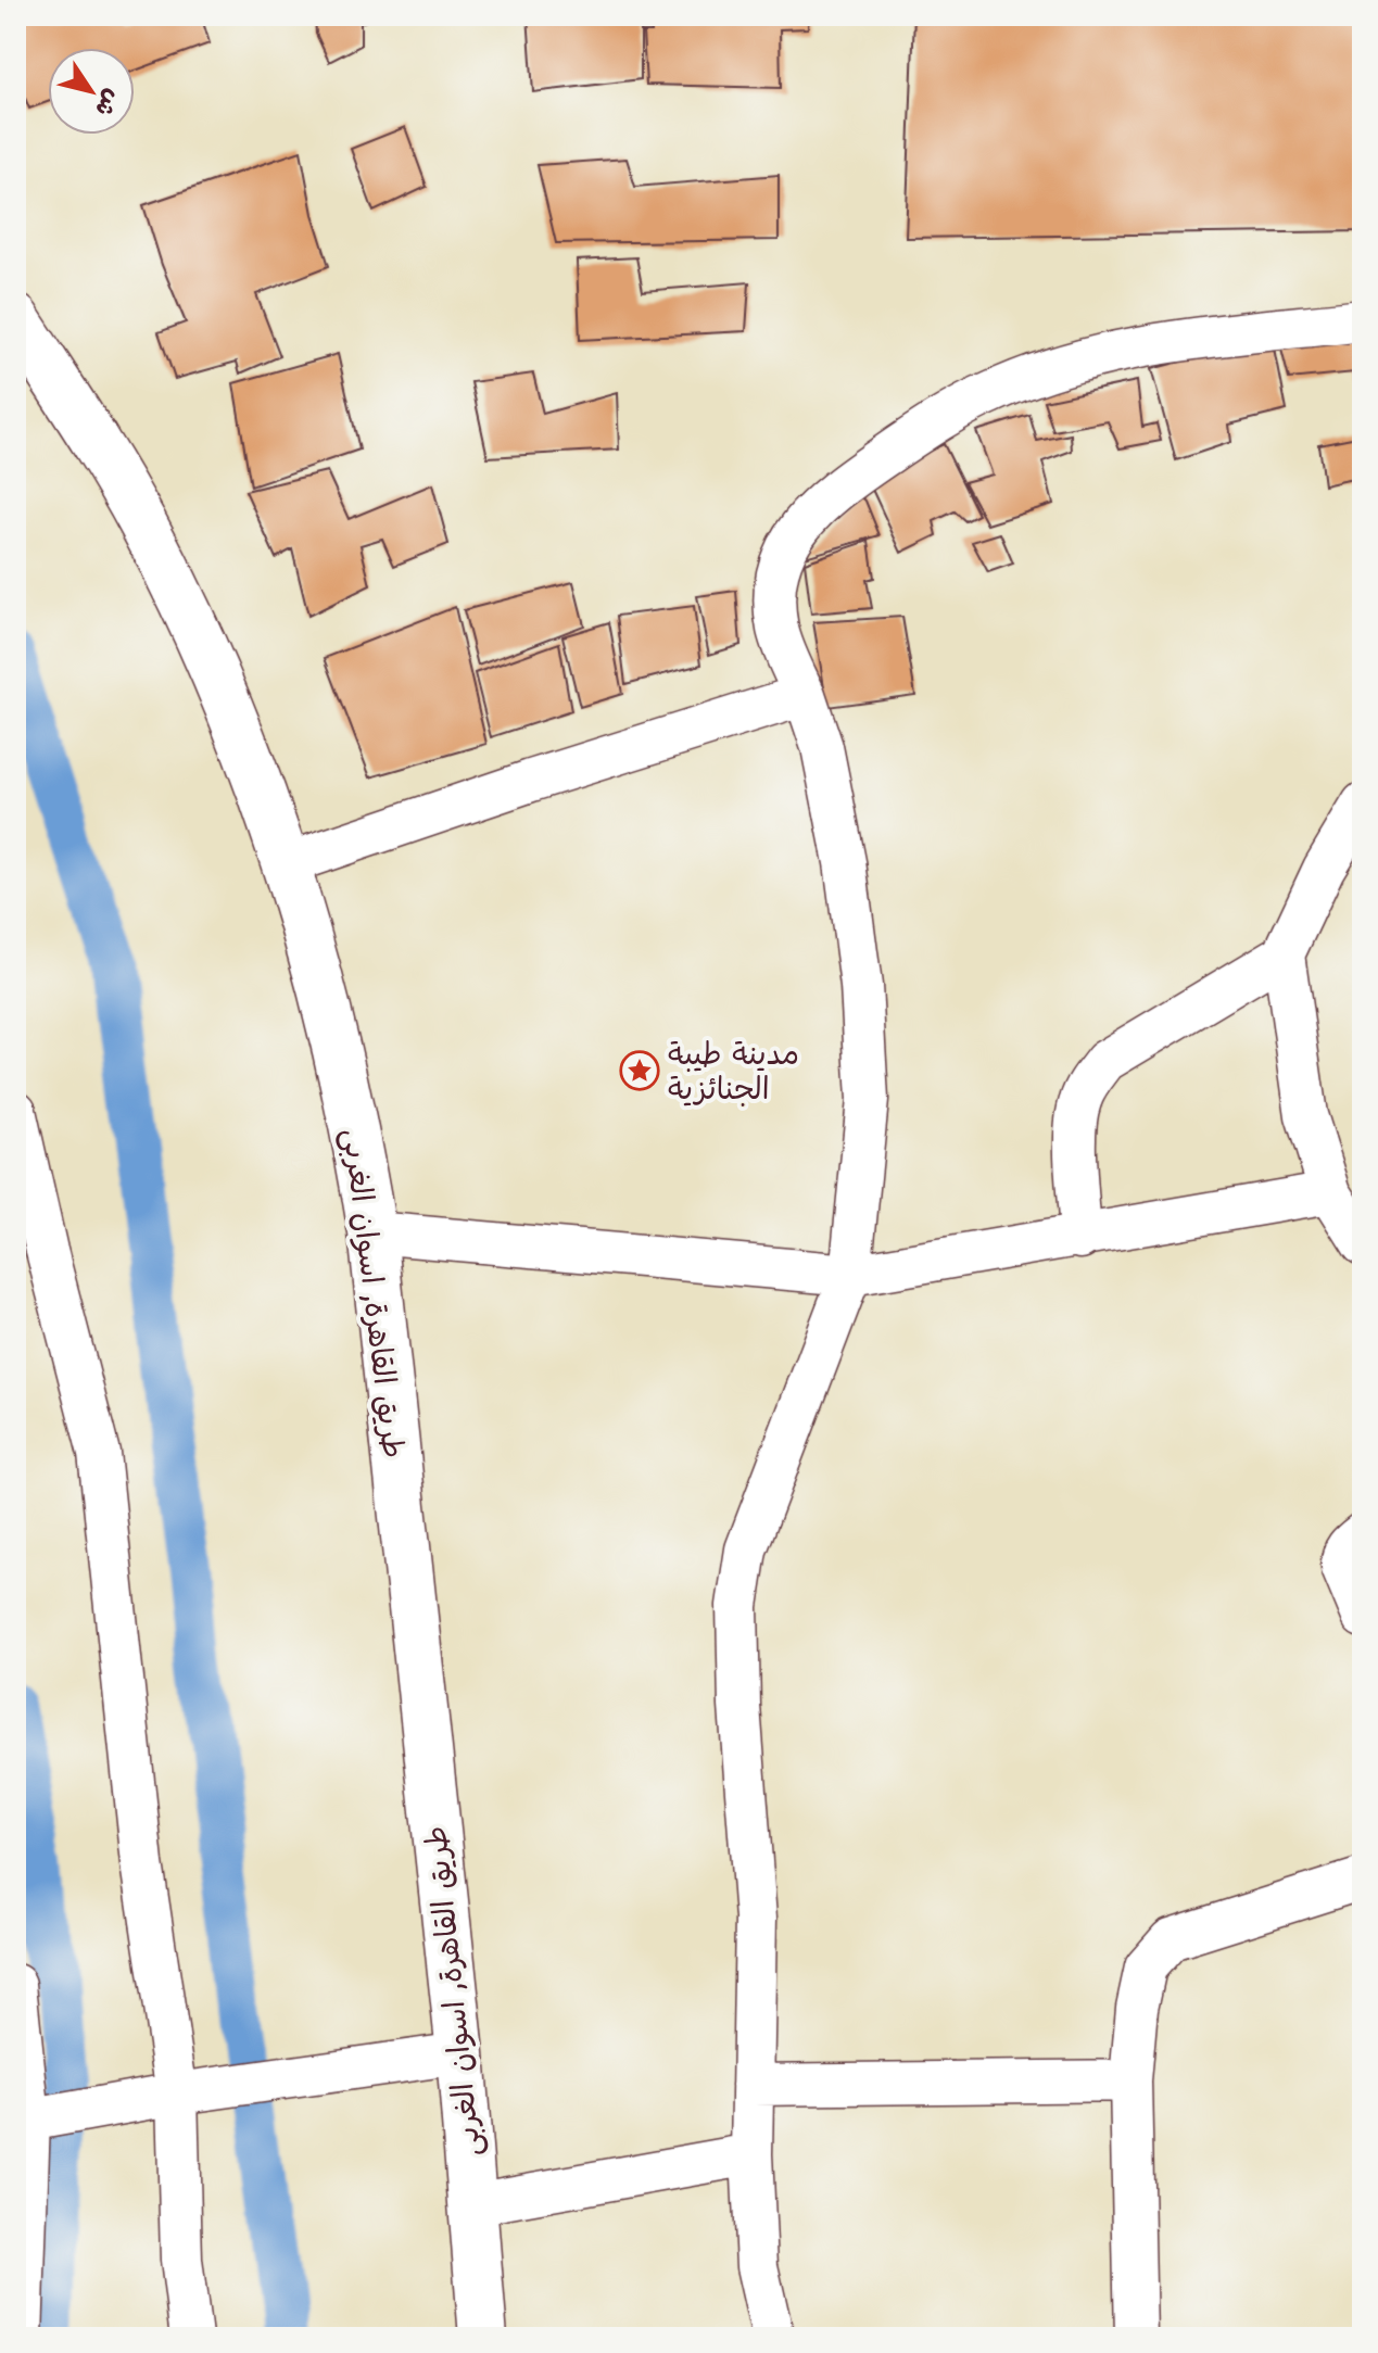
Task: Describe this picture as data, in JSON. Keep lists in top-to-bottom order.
{
  "streets": {
    "main road": ["طريق القاهرة, اسوان الغربى"]
  },
  "places": {
    "place": ["مدينة طيبة الجنائزية"]
  },
  "north": "bottom right"
}
